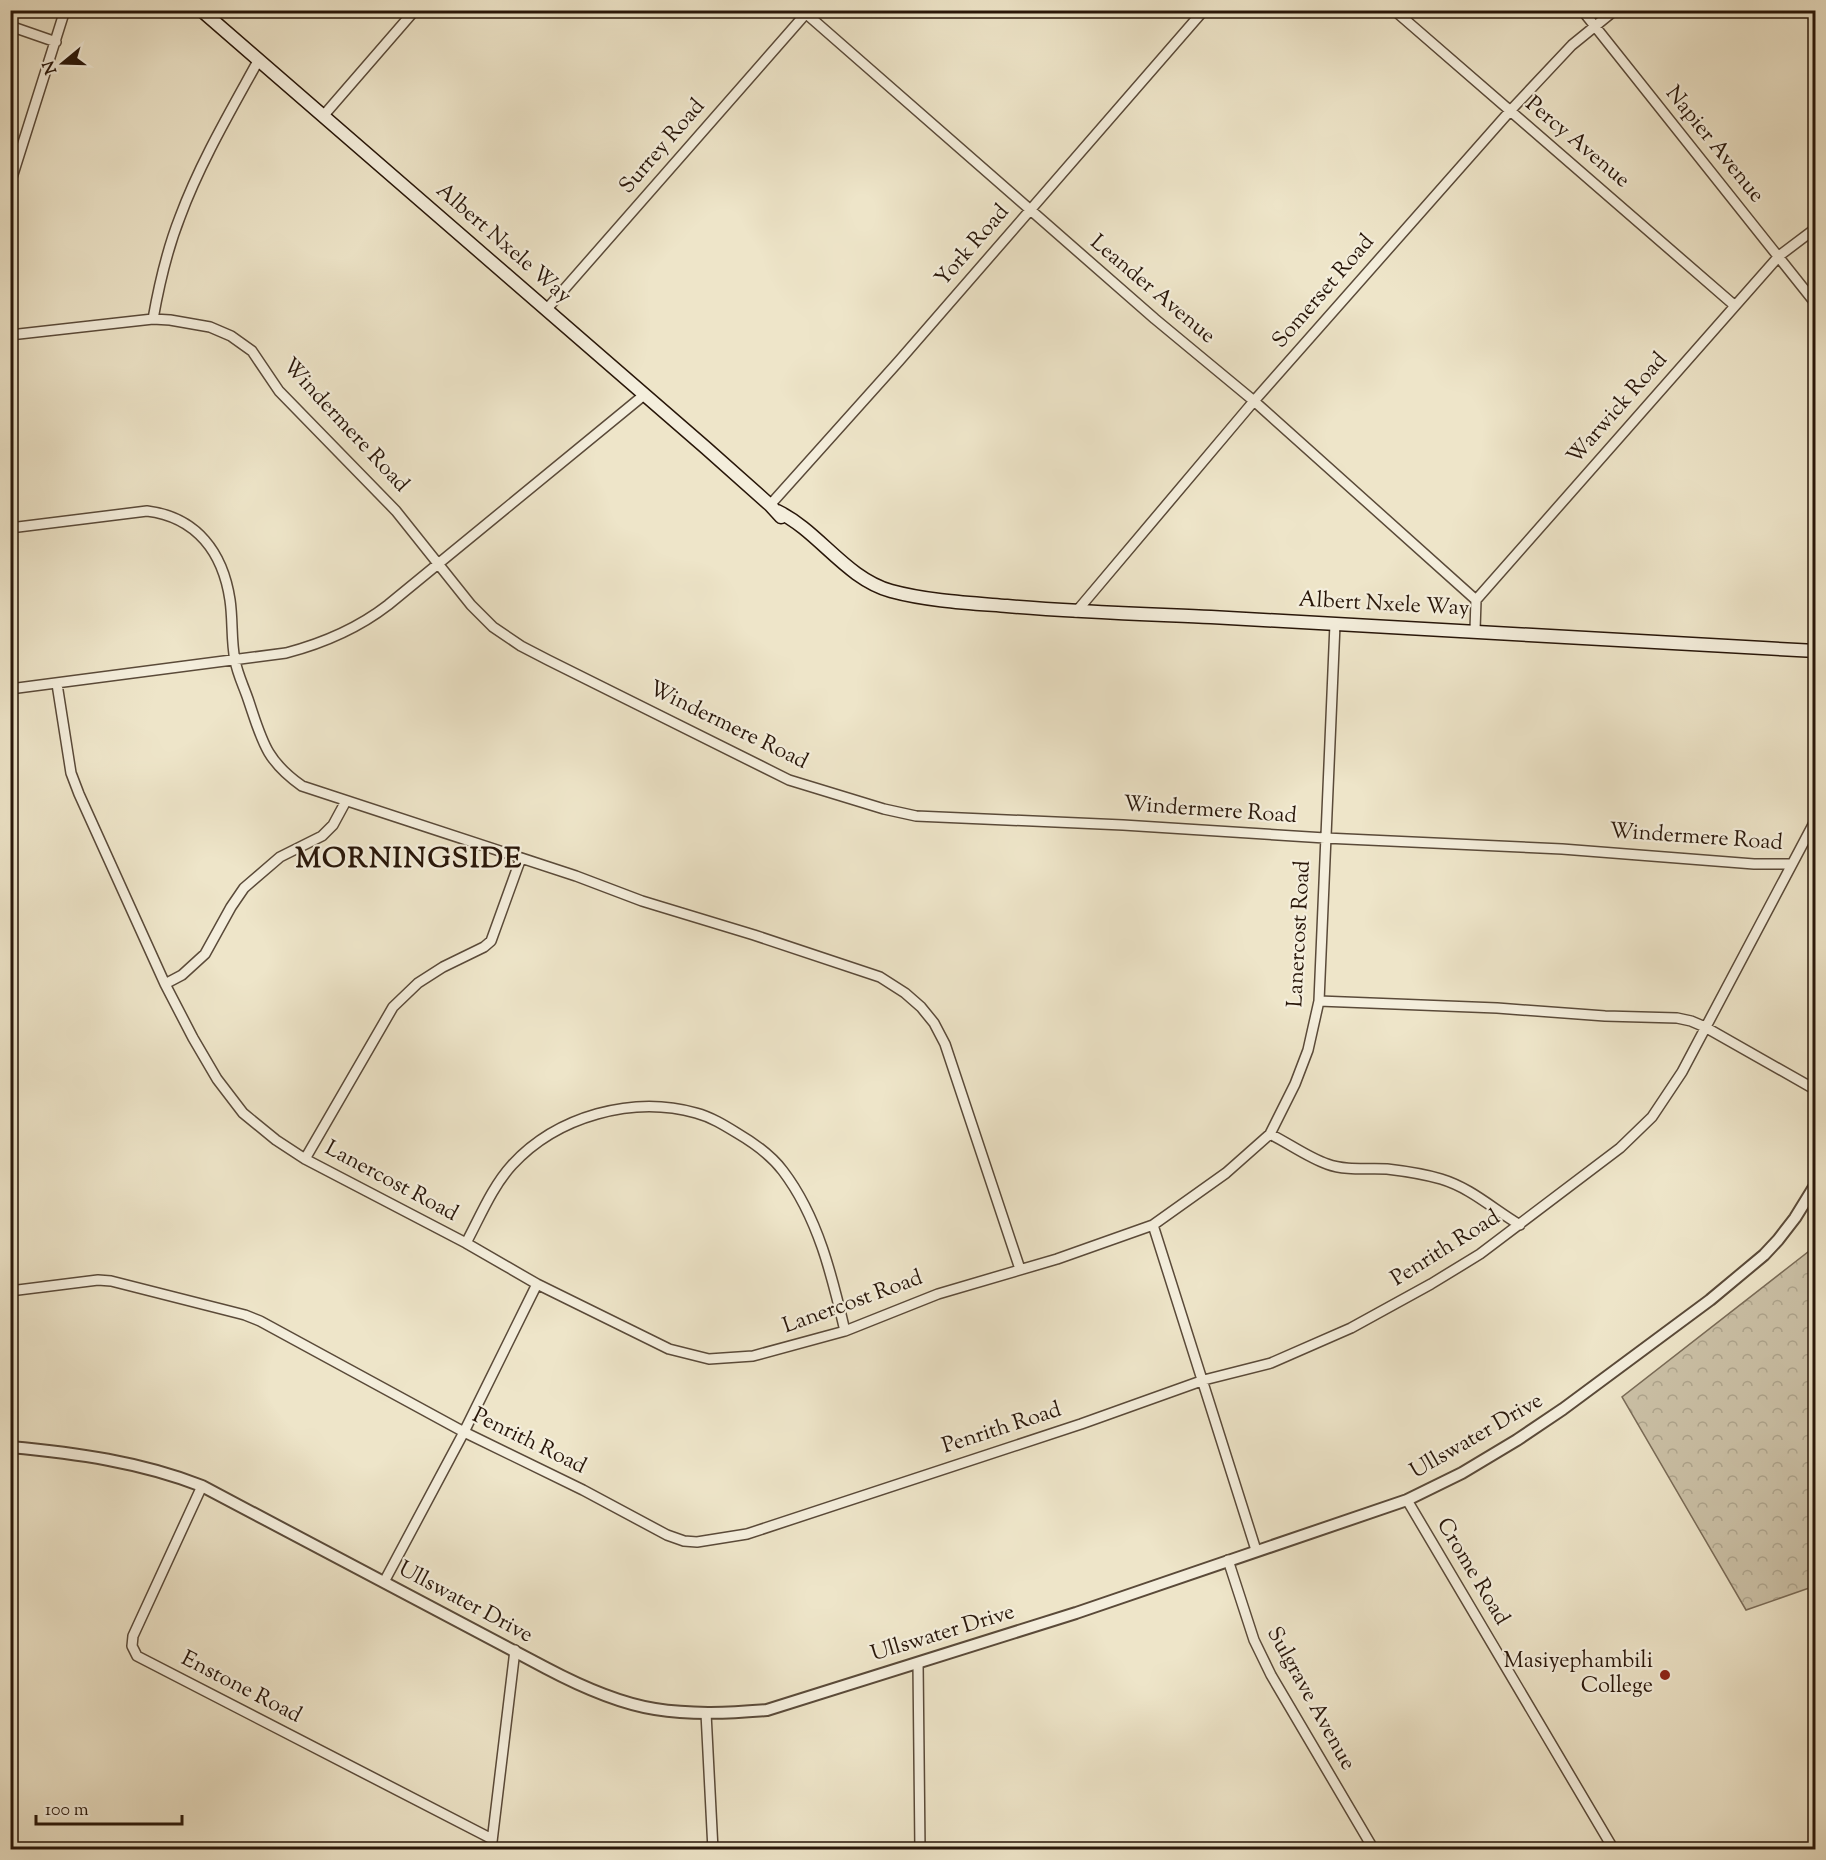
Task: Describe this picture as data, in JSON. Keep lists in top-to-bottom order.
{
  "streets": {
    "main road": ["Albert Nxele Way"],
    "street": [
      "Percy Avenue",
      "Napier Avenue",
      "Surrey Road",
      "York Road",
      "Leander Avenue",
      "Somerset Road",
      "Warwick Road",
      "Windermere Road",
      "Lanercost Road",
      "Penrith Road",
      "Ullswater Drive",
      "Crome Road",
      "Enstone Road",
      "Sulgrave Avenue"
    ]
  },
  "crossings": [
    ["Percy Avenue", "Somerset Road"],
    ["Percy Avenue", "Warwick Road"],
    ["Napier Avenue", "Somerset Road"],
    ["Napier Avenue", "Warwick Road"],
    ["Surrey Road", "Albert Nxele Way"],
    ["Surrey Road", "Leander Avenue"],
    ["Albert Nxele Way", "York Road"],
    ["Albert Nxele Way", "Somerset Road"],
    ["Albert Nxele Way", "Lanercost Road"],
    ["York Road", "Leander Avenue"],
    ["Leander Avenue", "Somerset Road"],
    ["Leander Avenue", "Warwick Road"],
    ["Windermere Road", "Lanercost Road"],
    ["Windermere Road", "Penrith Road"],
    ["Ullswater Drive", "Crome Road"],
    ["Ullswater Drive", "Enstone Road"],
    ["Ullswater Drive", "Sulgrave Avenue"]
  ],
  "districts": ["MORNINGSIDE"],
  "places": ["Masiyephambili College"],
  "scale_bar": "100 m",
  "north": "left"
}
